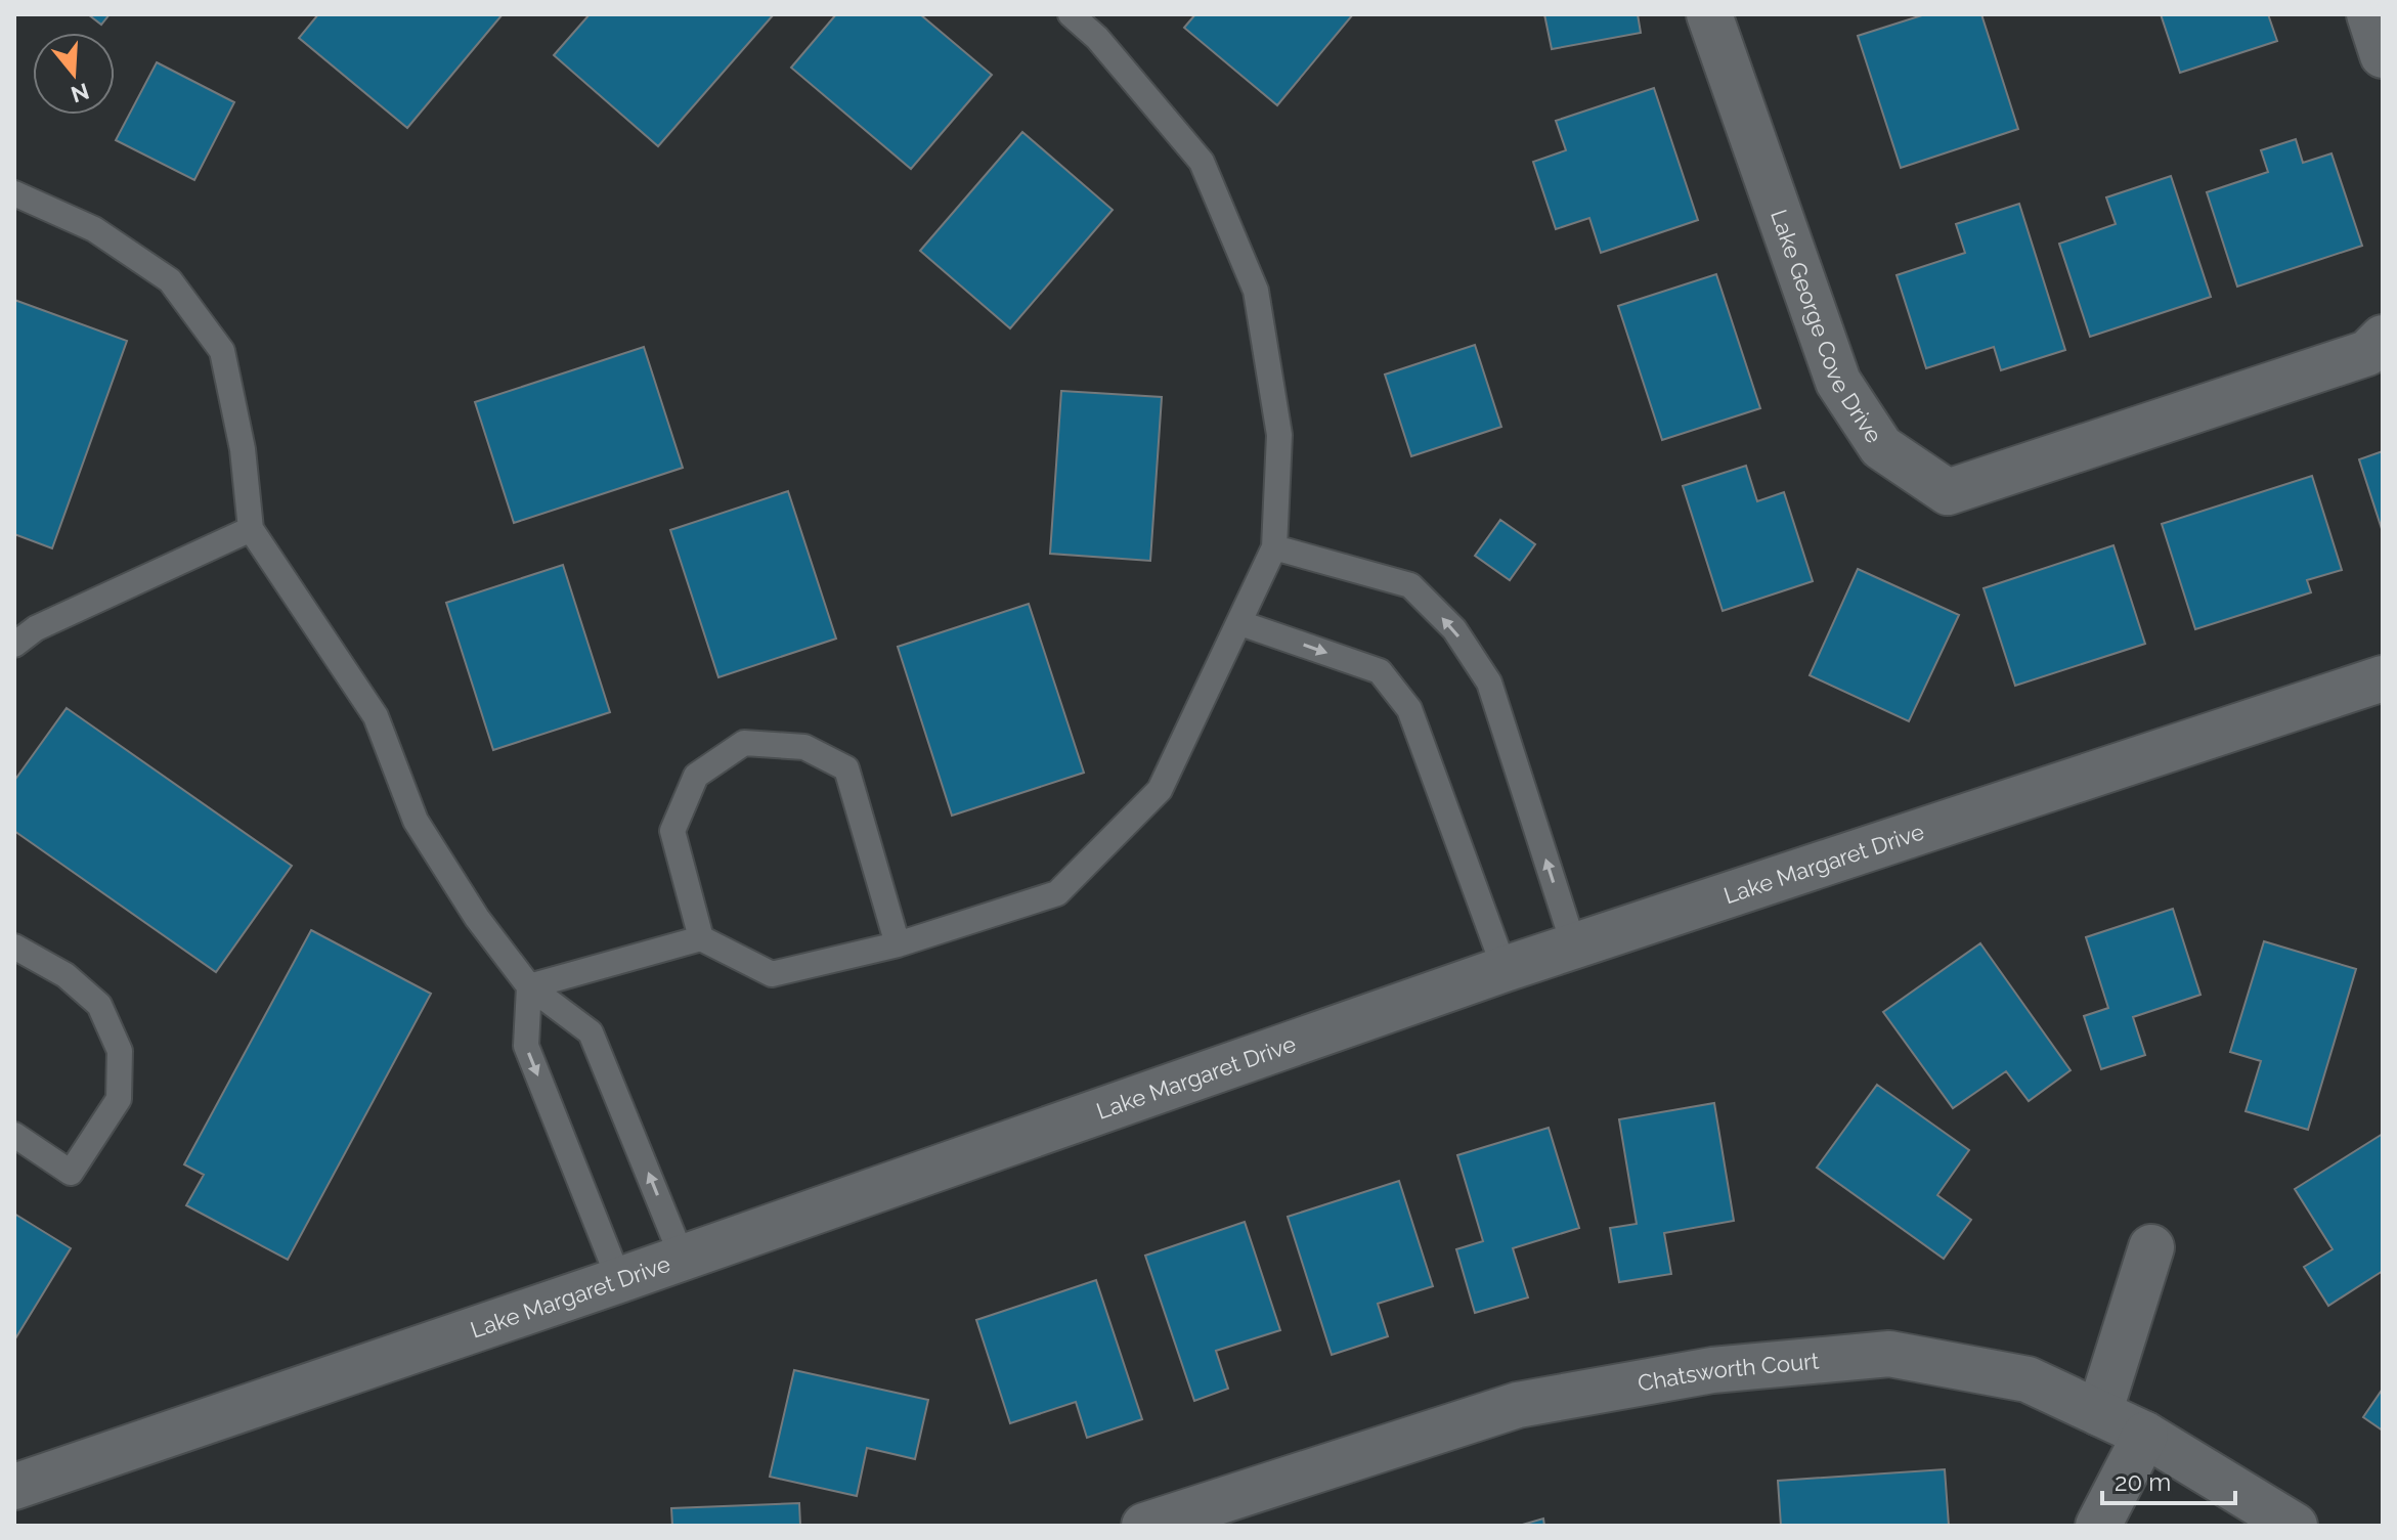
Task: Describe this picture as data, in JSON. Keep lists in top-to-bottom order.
{
  "streets": {
    "street": ["Lake George Cove Drive", "Lake Margaret Drive", "Chatsworth Court"]
  },
  "scale_bar": "20 m",
  "north": "bottom"
}
